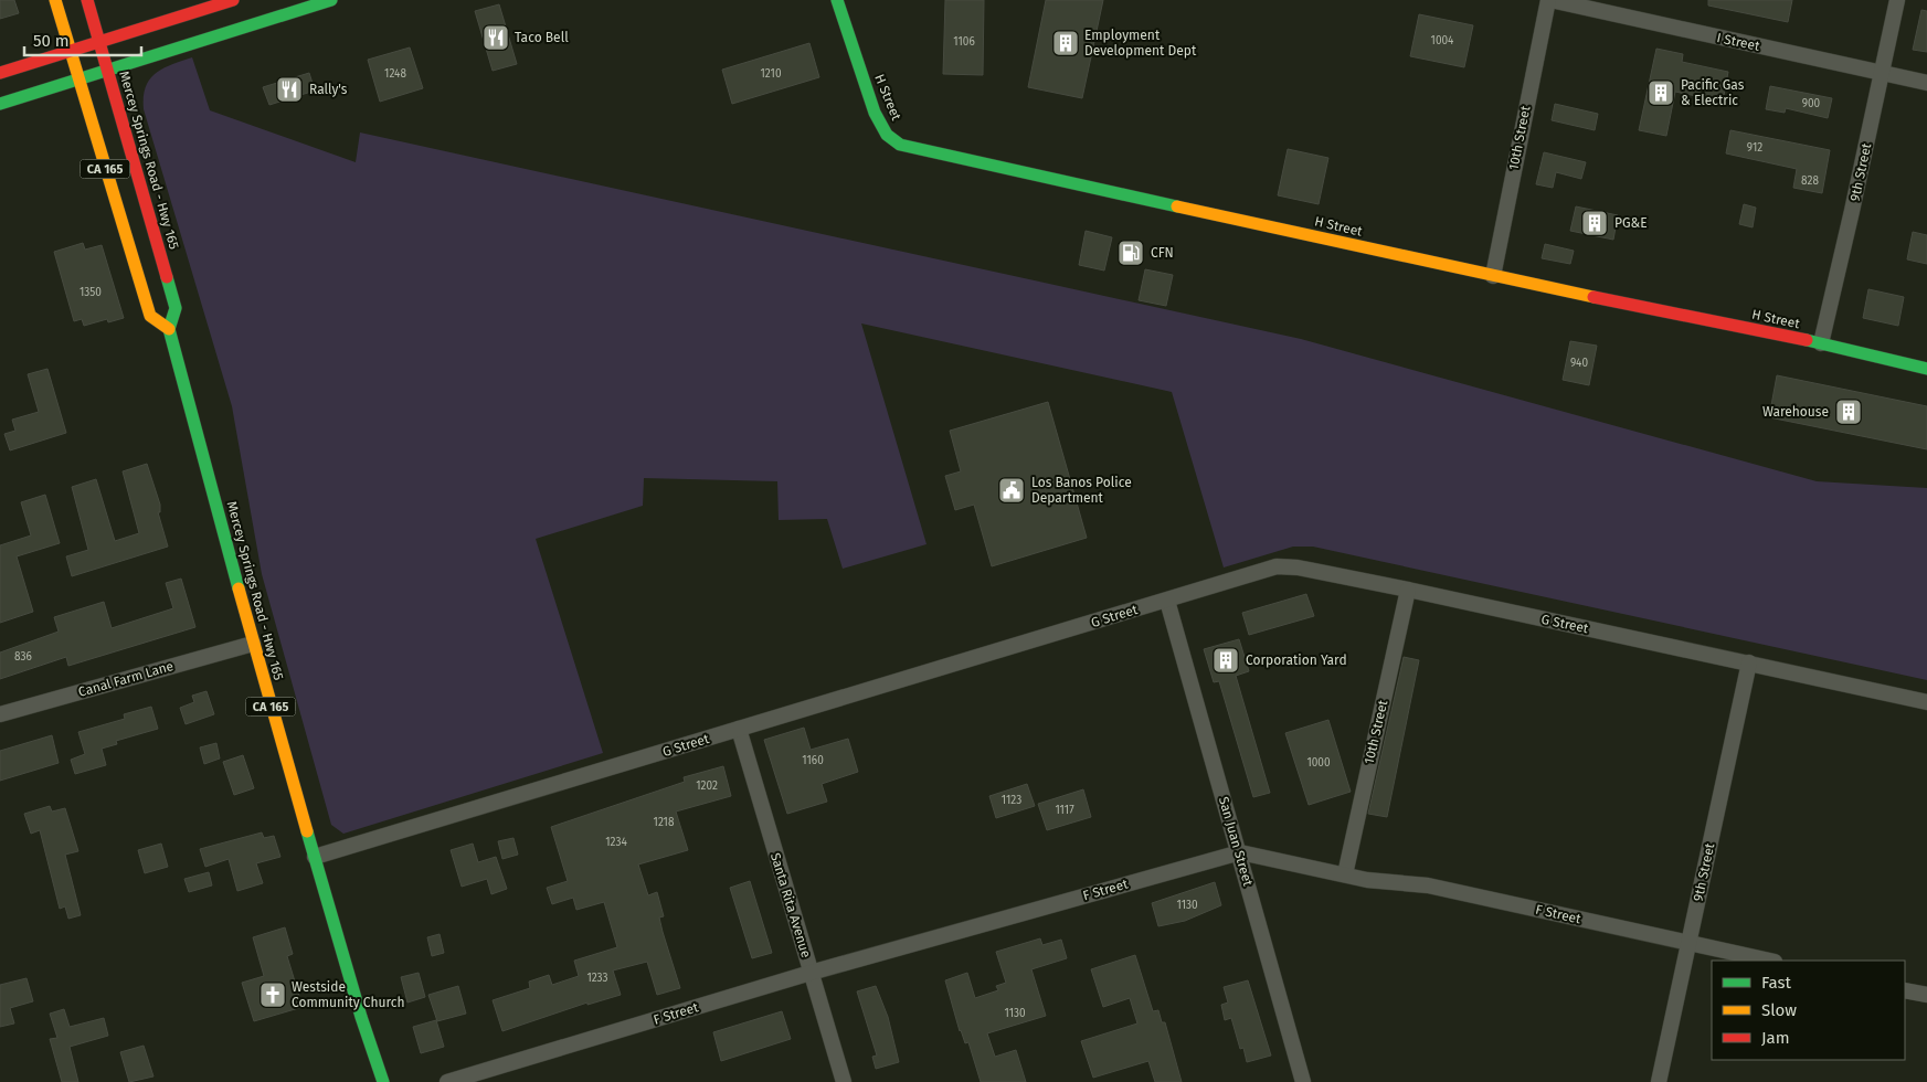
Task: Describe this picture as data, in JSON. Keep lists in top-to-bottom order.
{
  "streets": {
    "main road": ["H Street", "Mercey Springs Road - Hwy 165", "CA 165"],
    "street": [
      "I Street",
      "10th Street",
      "9th Street",
      "G Street",
      "Canal Farm Lane",
      "San Juan Street",
      "F Street",
      "Santa Rita Avenue"
    ]
  },
  "crossings": [
    ["I Street", "10th Street"],
    ["I Street", "9th Street"],
    ["H Street", "10th Street"],
    ["H Street", "9th Street"],
    ["10th Street", "G Street"],
    ["10th Street", "F Street"],
    ["Mercey Springs Road - Hwy 165", "CA 165"],
    ["Mercey Springs Road - Hwy 165", "G Street"],
    ["Mercey Springs Road - Hwy 165", "Canal Farm Lane"],
    ["9th Street", "G Street"],
    ["9th Street", "F Street"],
    ["G Street", "San Juan Street"],
    ["G Street", "Santa Rita Avenue"],
    ["San Juan Street", "F Street"],
    ["F Street", "Santa Rita Avenue"]
  ],
  "places": {
    "restaurant": ["Taco Bell", "Rally's"],
    "building": [
      "Employment Development Dept",
      "Pacific Gas & Electric",
      "PG&E",
      "Warehouse",
      "Corporation Yard"
    ],
    "fuel station": ["CFN"],
    "public building": ["Los Banos Police Department"],
    "church": ["Westside Community Church"]
  },
  "house_numbers": [
    "1004",
    "1106",
    "1248",
    "1210",
    "900",
    "912",
    "828",
    "1350",
    "940",
    "836",
    "1160",
    "1000",
    "1202",
    "1123",
    "1117",
    "1218",
    "1234",
    "1130",
    "1233",
    "1130"
  ],
  "legend": ["Fast", "Slow", "Jam"],
  "scale_bar": "50 m"
}
